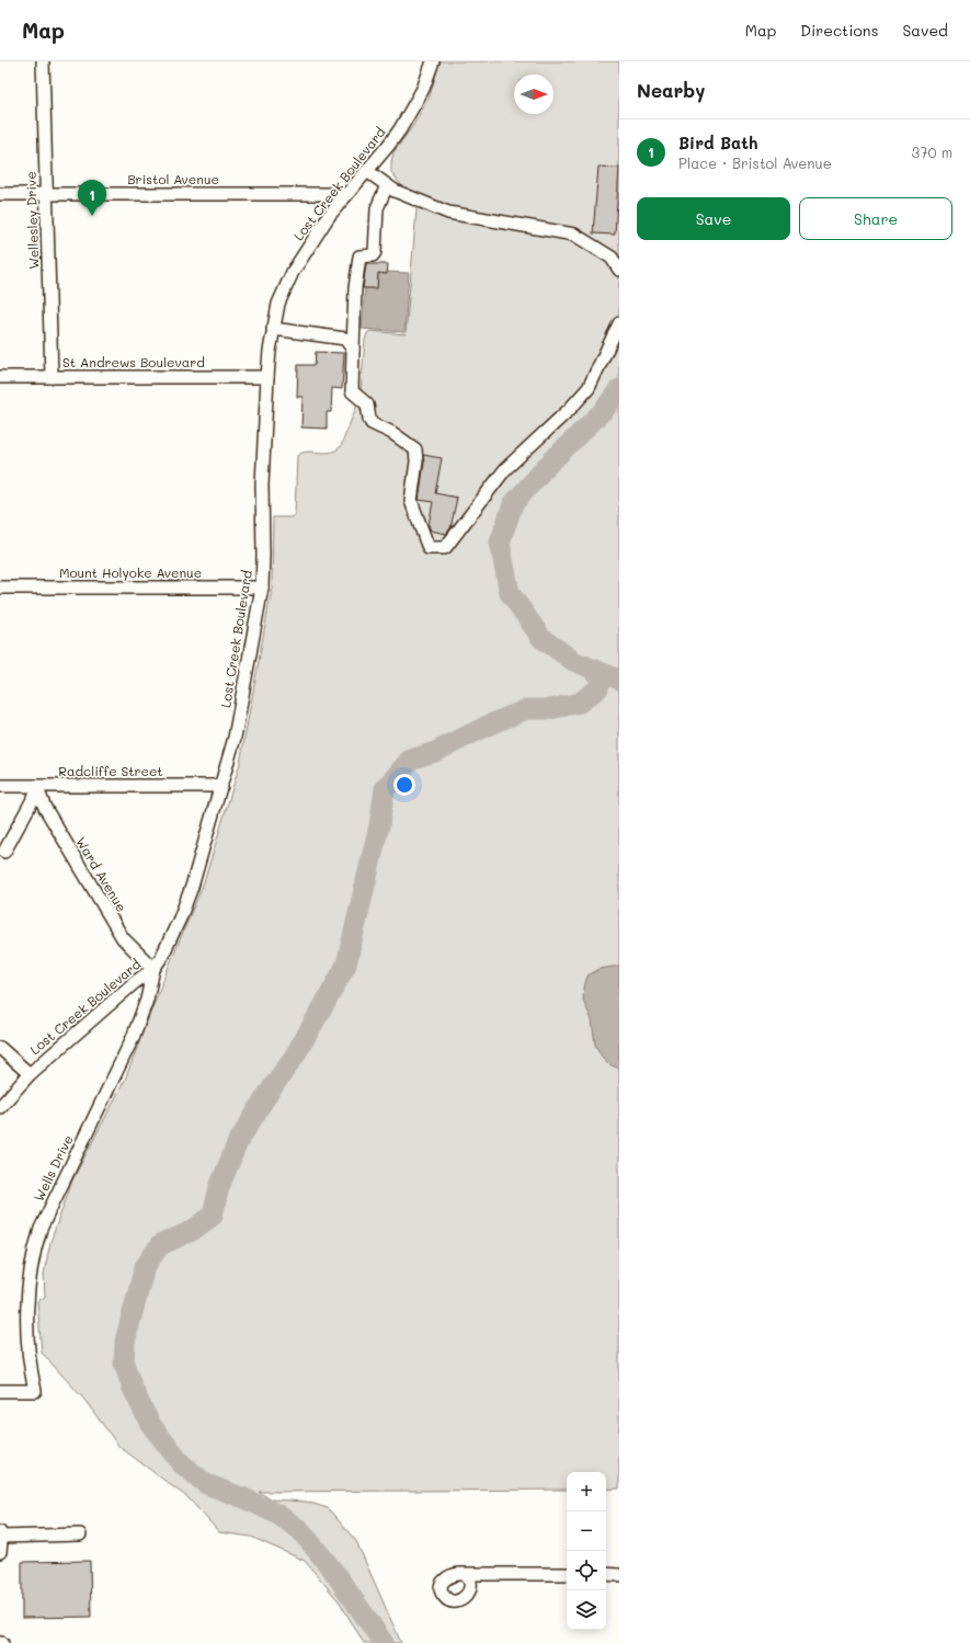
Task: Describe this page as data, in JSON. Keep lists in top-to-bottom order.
{
  "streets": {
    "street": [
      "Bristol Avenue",
      "Lost Creek Boulevard",
      "Wellesley Drive",
      "St Andrews Boulevard",
      "Mount Holyoke Avenue",
      "Radcliffe Street",
      "Ward Avenue",
      "Wells Drive"
    ]
  },
  "crossings": [
    ["Bristol Avenue", "Lost Creek Boulevard"],
    ["Bristol Avenue", "Wellesley Drive"],
    ["Lost Creek Boulevard", "St Andrews Boulevard"],
    ["Lost Creek Boulevard", "Mount Holyoke Avenue"],
    ["Lost Creek Boulevard", "Radcliffe Street"],
    ["Lost Creek Boulevard", "Ward Avenue"],
    ["Lost Creek Boulevard", "Wells Drive"],
    ["Wellesley Drive", "St Andrews Boulevard"],
    ["Radcliffe Street", "Ward Avenue"],
    ["Ward Avenue", "Wells Drive"]
  ],
  "north": "right",
  "page": {
    "header": "Map",
    "nav": ["Map", "Directions", "Saved"],
    "heading": "Nearby",
    "list": [
      {
        "mark": "1",
        "name": "Bird Bath",
        "note": "Place · Bristol Avenue",
        "value": "370 m"
      }
    ],
    "pins": "1",
    "buttons": ["Save", "Share"],
    "map_buttons": ["+", "−"]
  }
}
